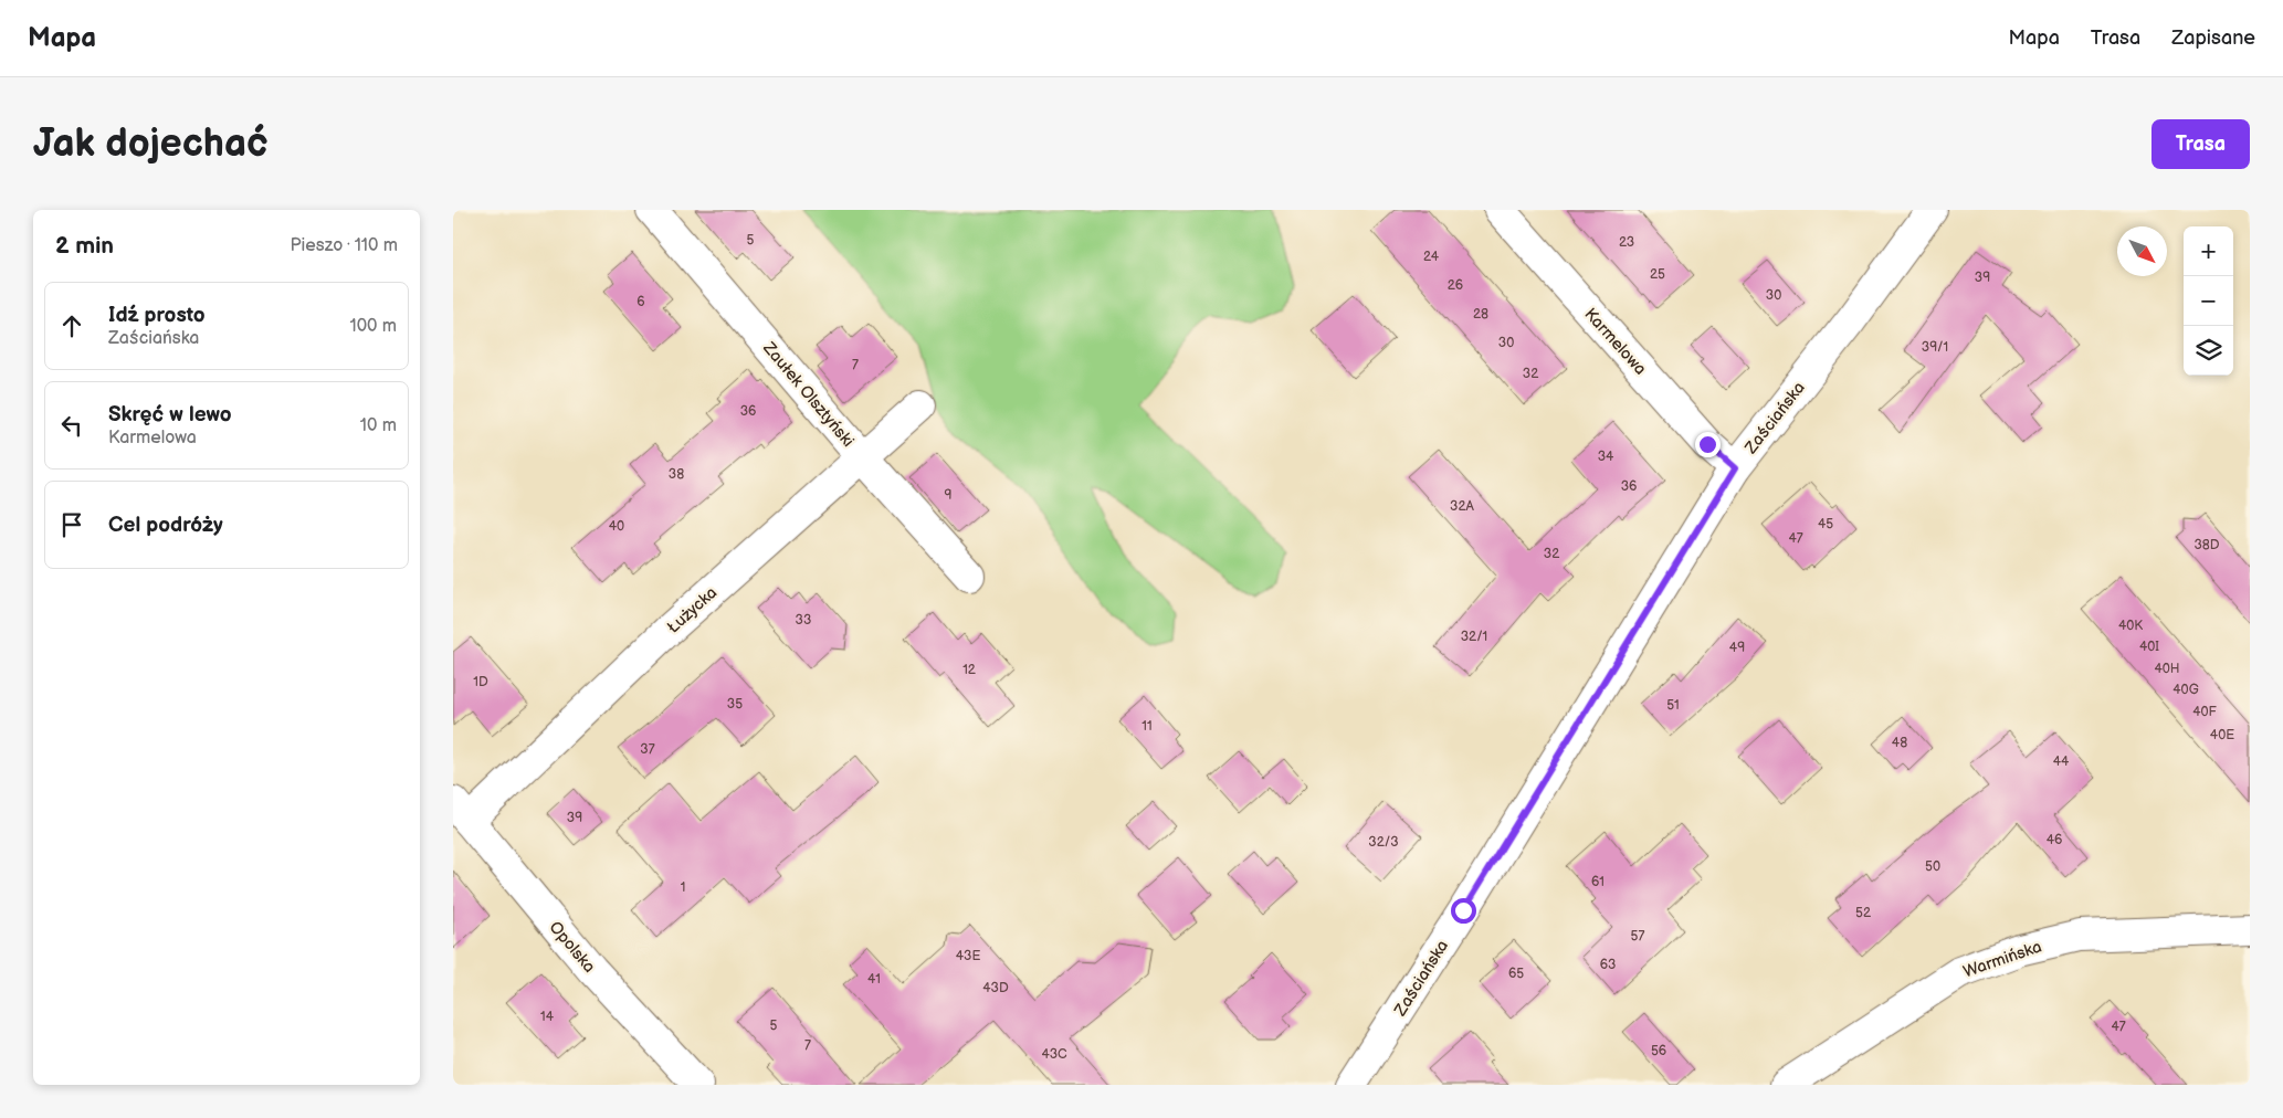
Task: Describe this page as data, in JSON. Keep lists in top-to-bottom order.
{
  "streets": {
    "street": [
      "Karmelowa",
      "Zaułek Olsztyński",
      "Zaściańska",
      "Łużycka",
      "Opolska",
      "Warmińska"
    ]
  },
  "crossings": [
    ["Karmelowa", "Zaściańska"],
    ["Zaułek Olsztyński", "Łużycka"],
    ["Łużycka", "Opolska"]
  ],
  "house_numbers": [
    "5",
    "23",
    "24",
    "25",
    "39",
    "26",
    "30",
    "6",
    "28",
    "30",
    "39/1",
    "7",
    "32",
    "36",
    "34",
    "38",
    "36",
    "9",
    "32A",
    "45",
    "40",
    "47",
    "38D",
    "32",
    "33",
    "40K",
    "32/1",
    "40I",
    "49",
    "40H",
    "12",
    "1D",
    "40G",
    "35",
    "51",
    "40F",
    "11",
    "40E",
    "48",
    "37",
    "44",
    "39",
    "46",
    "32/3",
    "50",
    "61",
    "1",
    "52",
    "57",
    "43E",
    "63",
    "65",
    "41",
    "43D",
    "14",
    "5",
    "47",
    "7",
    "56",
    "43C"
  ],
  "north": "bottom right",
  "page": {
    "header": "Mapa",
    "nav": ["Mapa", "Trasa", "Zapisane"],
    "buttons": "Trasa",
    "title": "Jak dojechać",
    "heading": ["2 min", "Pieszo · 110 m"],
    "map_buttons": ["+", "−"],
    "list": [
      ["Idź prosto", "Zaściańska", "100 m"],
      ["Skręć w lewo", "Karmelowa", "10 m"],
      "Cel podróży"
    ]
  }
}
